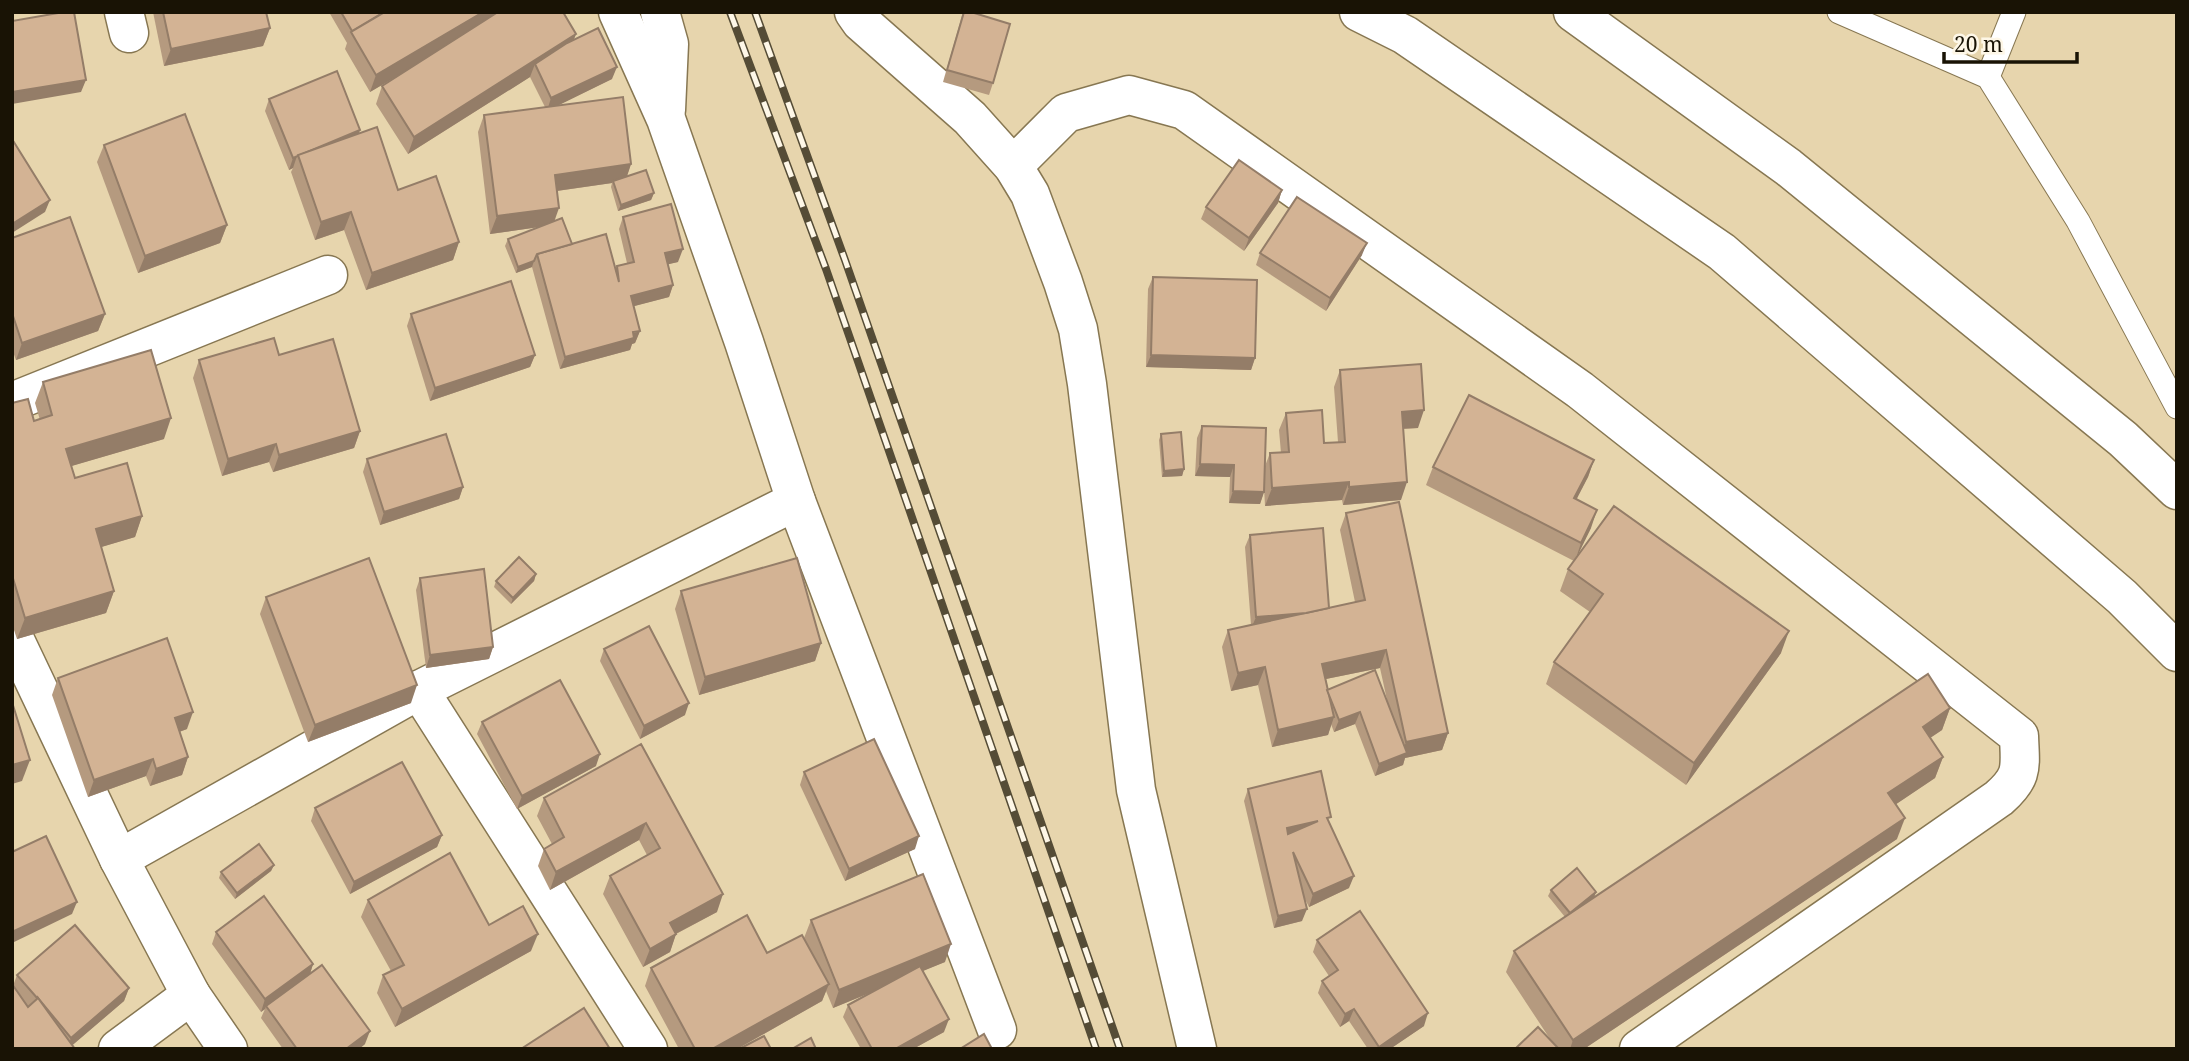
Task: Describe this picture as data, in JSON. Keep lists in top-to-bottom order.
{
  "scale_bar": "20 m"
}
